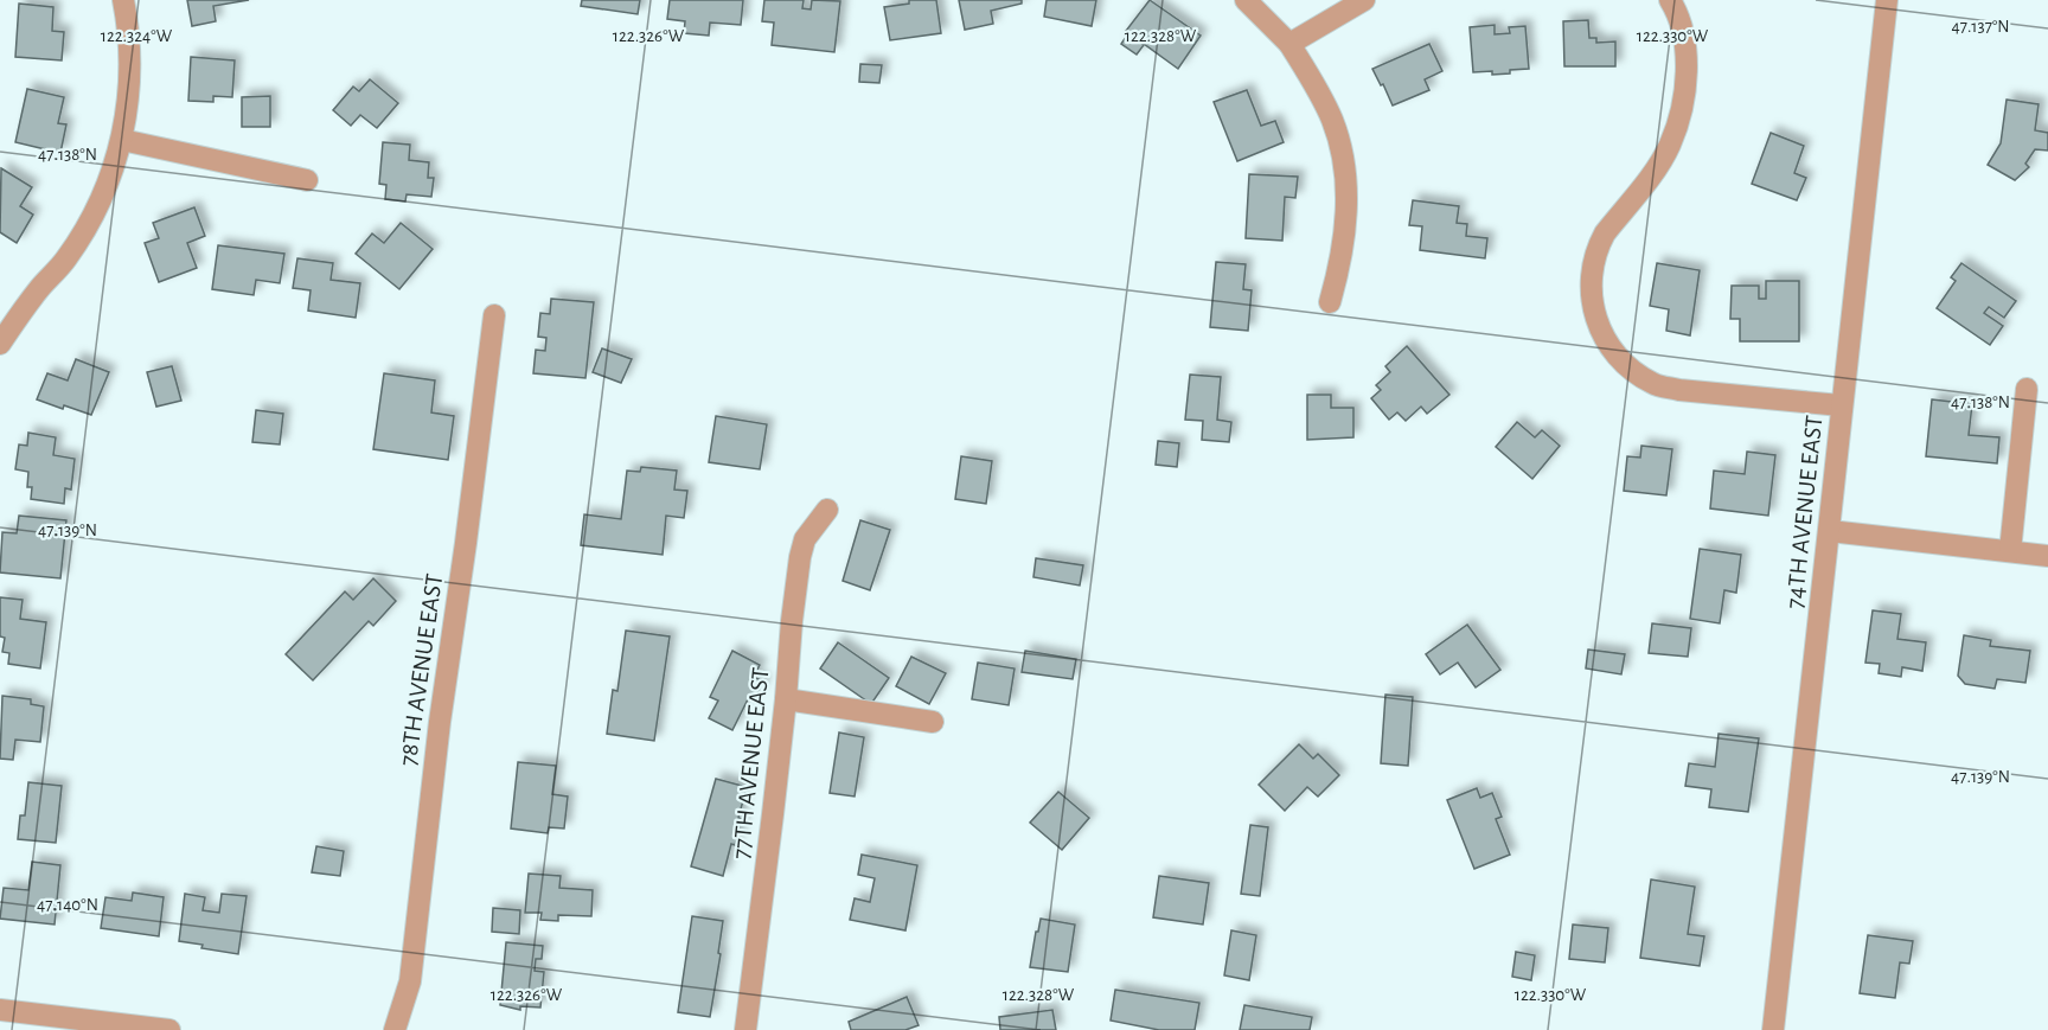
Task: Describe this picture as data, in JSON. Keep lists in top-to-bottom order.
{
  "streets": {
    "street": ["74TH AVENUE EAST", "78TH AVENUE EAST", "77TH AVENUE EAST"]
  },
  "coordinates": [
    "47.137°N",
    "122.324°W",
    "122.326°W",
    "122.328°W",
    "122.330°W",
    "47.138°N",
    "47.139°N",
    "47.140°N"
  ]
}
